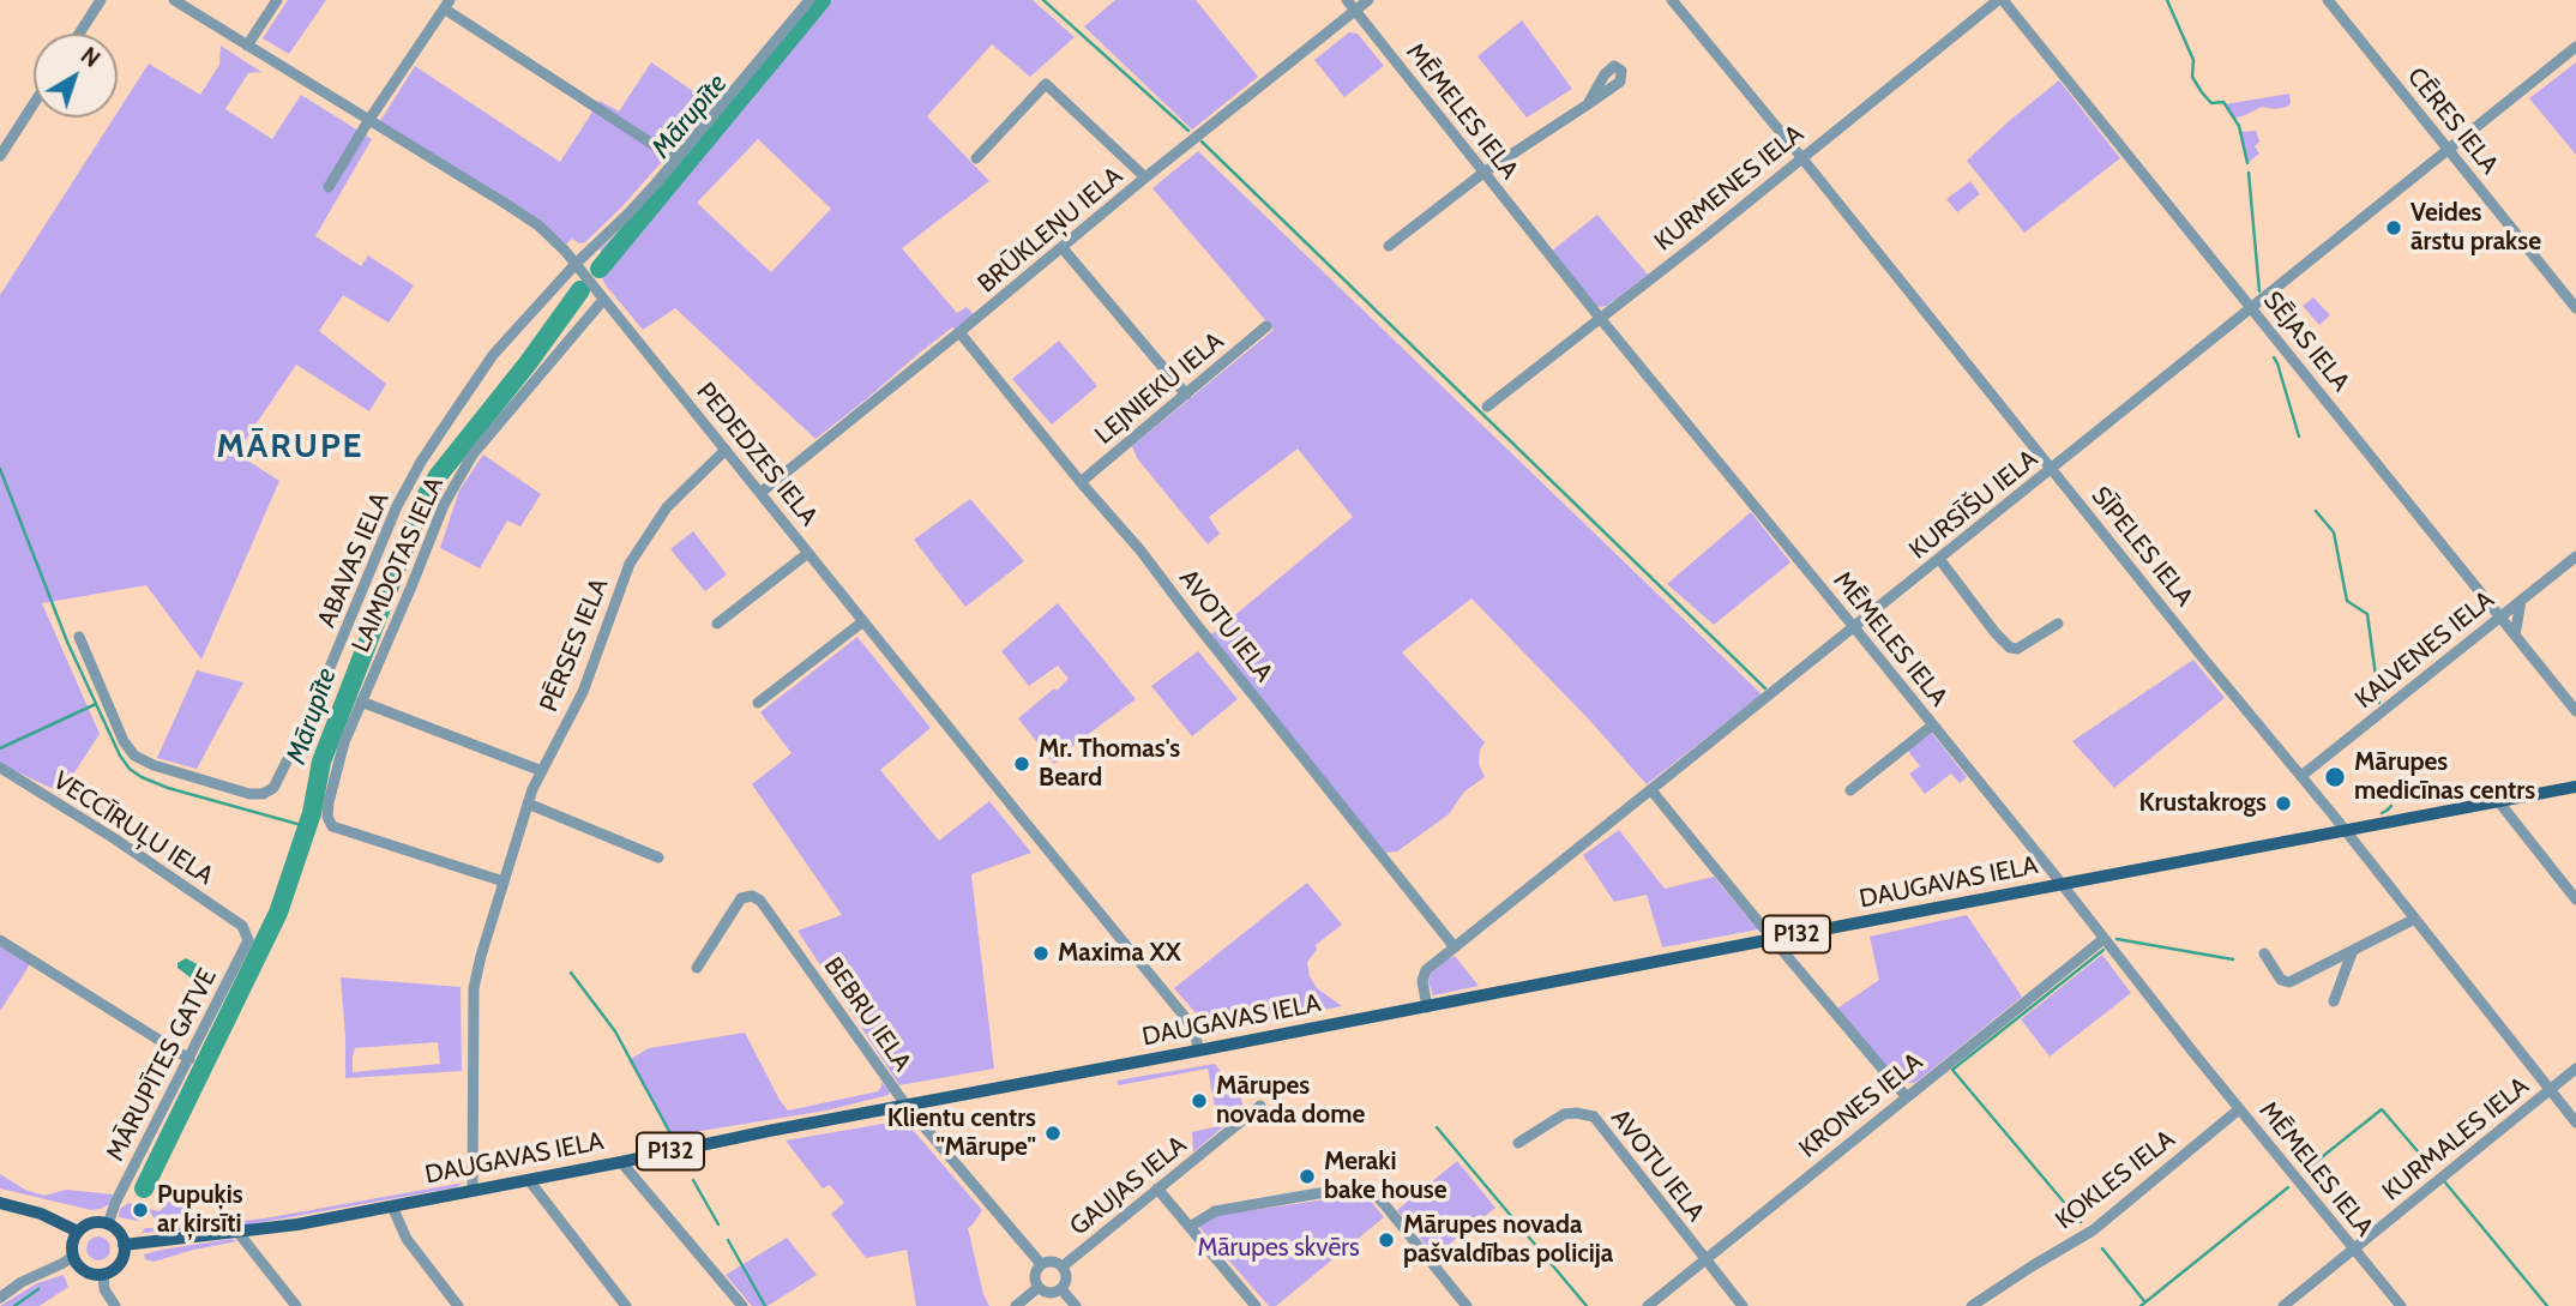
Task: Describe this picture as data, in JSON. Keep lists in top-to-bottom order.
{
  "streets": {
    "main road": ["DAUGAVAS IELA", "P132"],
    "street": [
      "MĒMELES IELA",
      "CĒRES IELA",
      "KURMENES IELA",
      "BRŪKLEŅU IELA",
      "SĒJAS IELA",
      "LEJNIEKU IELA",
      "PEDEDZES IELA",
      "KURSĪŠU IELA",
      "SĪPELES IELA",
      "ABAVAS IELA",
      "LAIMDOTAS IELA",
      "AVOTU IELA",
      "PĒRSES IELA",
      "KALVENES IELA",
      "VECCĪRUĻU IELA",
      "BEBRU IELA",
      "MĀRUPĪTES GATVE",
      "KRONES IELA",
      "KURMALES IELA",
      "KOKLES IELA",
      "GAUJAS IELA"
    ]
  },
  "crossings": [
    ["MĒMELES IELA", "KURMENES IELA"],
    ["MĒMELES IELA", "BRŪKLEŅU IELA"],
    ["MĒMELES IELA", "KURSĪŠU IELA"],
    ["MĒMELES IELA", "DAUGAVAS IELA"],
    ["MĒMELES IELA", "KRONES IELA"],
    ["MĒMELES IELA", "KURMALES IELA"],
    ["MĒMELES IELA", "KOKLES IELA"],
    ["CĒRES IELA", "KURSĪŠU IELA"],
    ["KURMENES IELA", "SĒJAS IELA"],
    ["KURMENES IELA", "SĪPELES IELA"],
    ["BRŪKLEŅU IELA", "PEDEDZES IELA"],
    ["BRŪKLEŅU IELA", "AVOTU IELA"],
    ["SĒJAS IELA", "KURSĪŠU IELA"],
    ["SĒJAS IELA", "KALVENES IELA"],
    ["LEJNIEKU IELA", "AVOTU IELA"],
    ["PEDEDZES IELA", "ABAVAS IELA"],
    ["PEDEDZES IELA", "LAIMDOTAS IELA"],
    ["PEDEDZES IELA", "PĒRSES IELA"],
    ["PEDEDZES IELA", "DAUGAVAS IELA"],
    ["KURSĪŠU IELA", "SĪPELES IELA"],
    ["KURSĪŠU IELA", "AVOTU IELA"],
    ["KURSĪŠU IELA", "DAUGAVAS IELA"],
    ["SĪPELES IELA", "KALVENES IELA"],
    ["SĪPELES IELA", "DAUGAVAS IELA"],
    ["SĪPELES IELA", "P132"],
    ["SĪPELES IELA", "KURMALES IELA"],
    ["AVOTU IELA", "KRONES IELA"],
    ["PĒRSES IELA", "DAUGAVAS IELA"],
    ["VECCĪRUĻU IELA", "MĀRUPĪTES GATVE"],
    ["DAUGAVAS IELA", "P132"],
    ["DAUGAVAS IELA", "BEBRU IELA"],
    ["DAUGAVAS IELA", "MĀRUPĪTES GATVE"],
    ["BEBRU IELA", "GAUJAS IELA"]
  ],
  "districts": ["MĀRUPE"],
  "water": ["Mārupīte"],
  "parks": ["Mārupes skvērs"],
  "places": [
    "Veides ārstu prakse",
    "Mr. Thomas's Beard",
    "Mārupes medicīnas centrs",
    "Krustakrogs",
    "Maxima XX",
    "Mārupes novada dome",
    "Klientu centrs \"Mārupe\"",
    "Meraki bake house",
    "Pupuķis ar ķirsīti",
    "Mārupes novada pašvaldības policija"
  ],
  "north": "top right"
}
